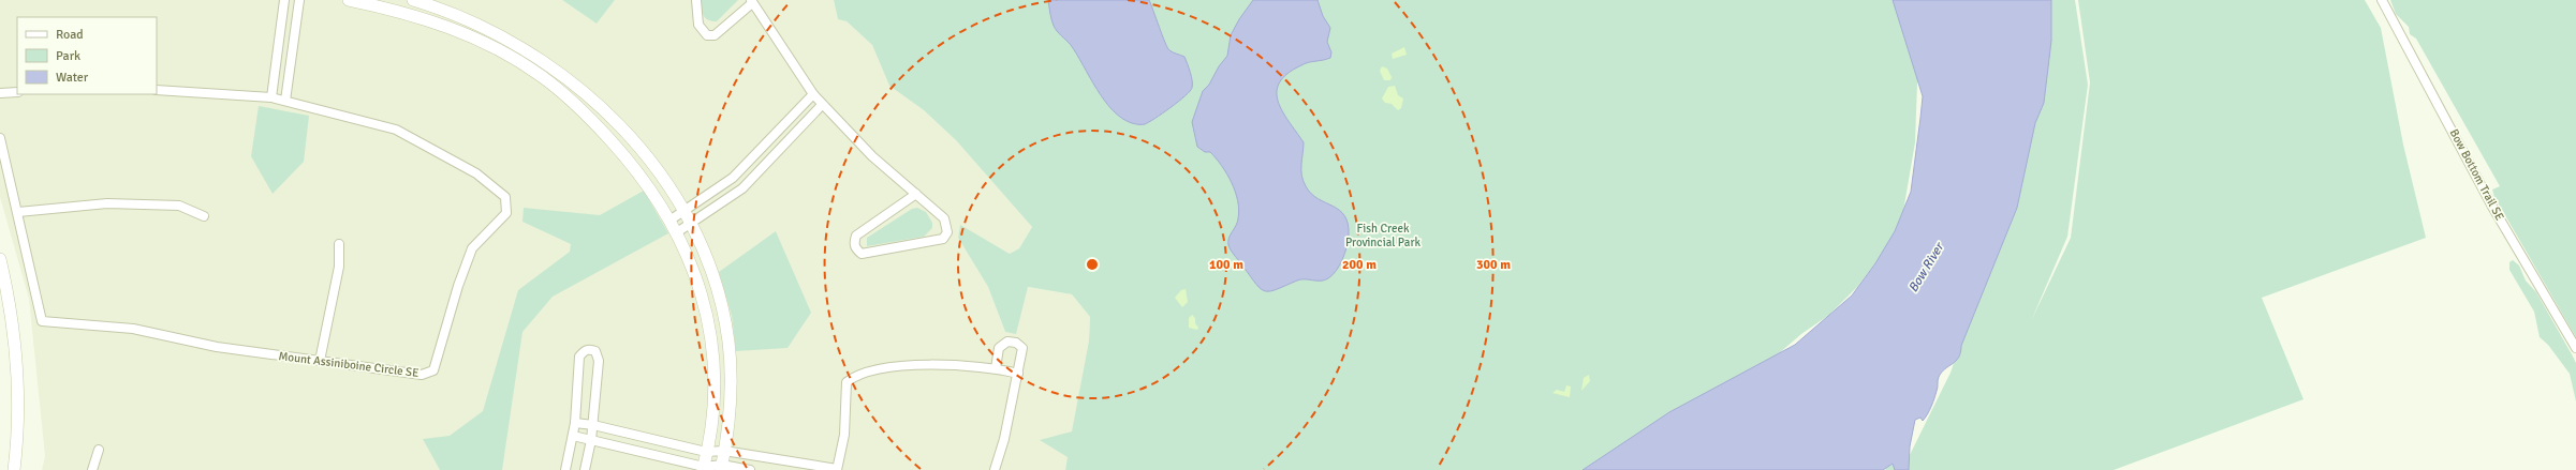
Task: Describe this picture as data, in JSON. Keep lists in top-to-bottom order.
{
  "streets": {
    "street": ["Bow Bottom Trail SE", "Mount Assiniboine Circle SE"]
  },
  "water": ["Bow River"],
  "parks": ["Fish Creek Provincial Park"],
  "legend": ["Road", "Park", "Water"],
  "rings": ["100 m", "200 m", "300 m"]
}
